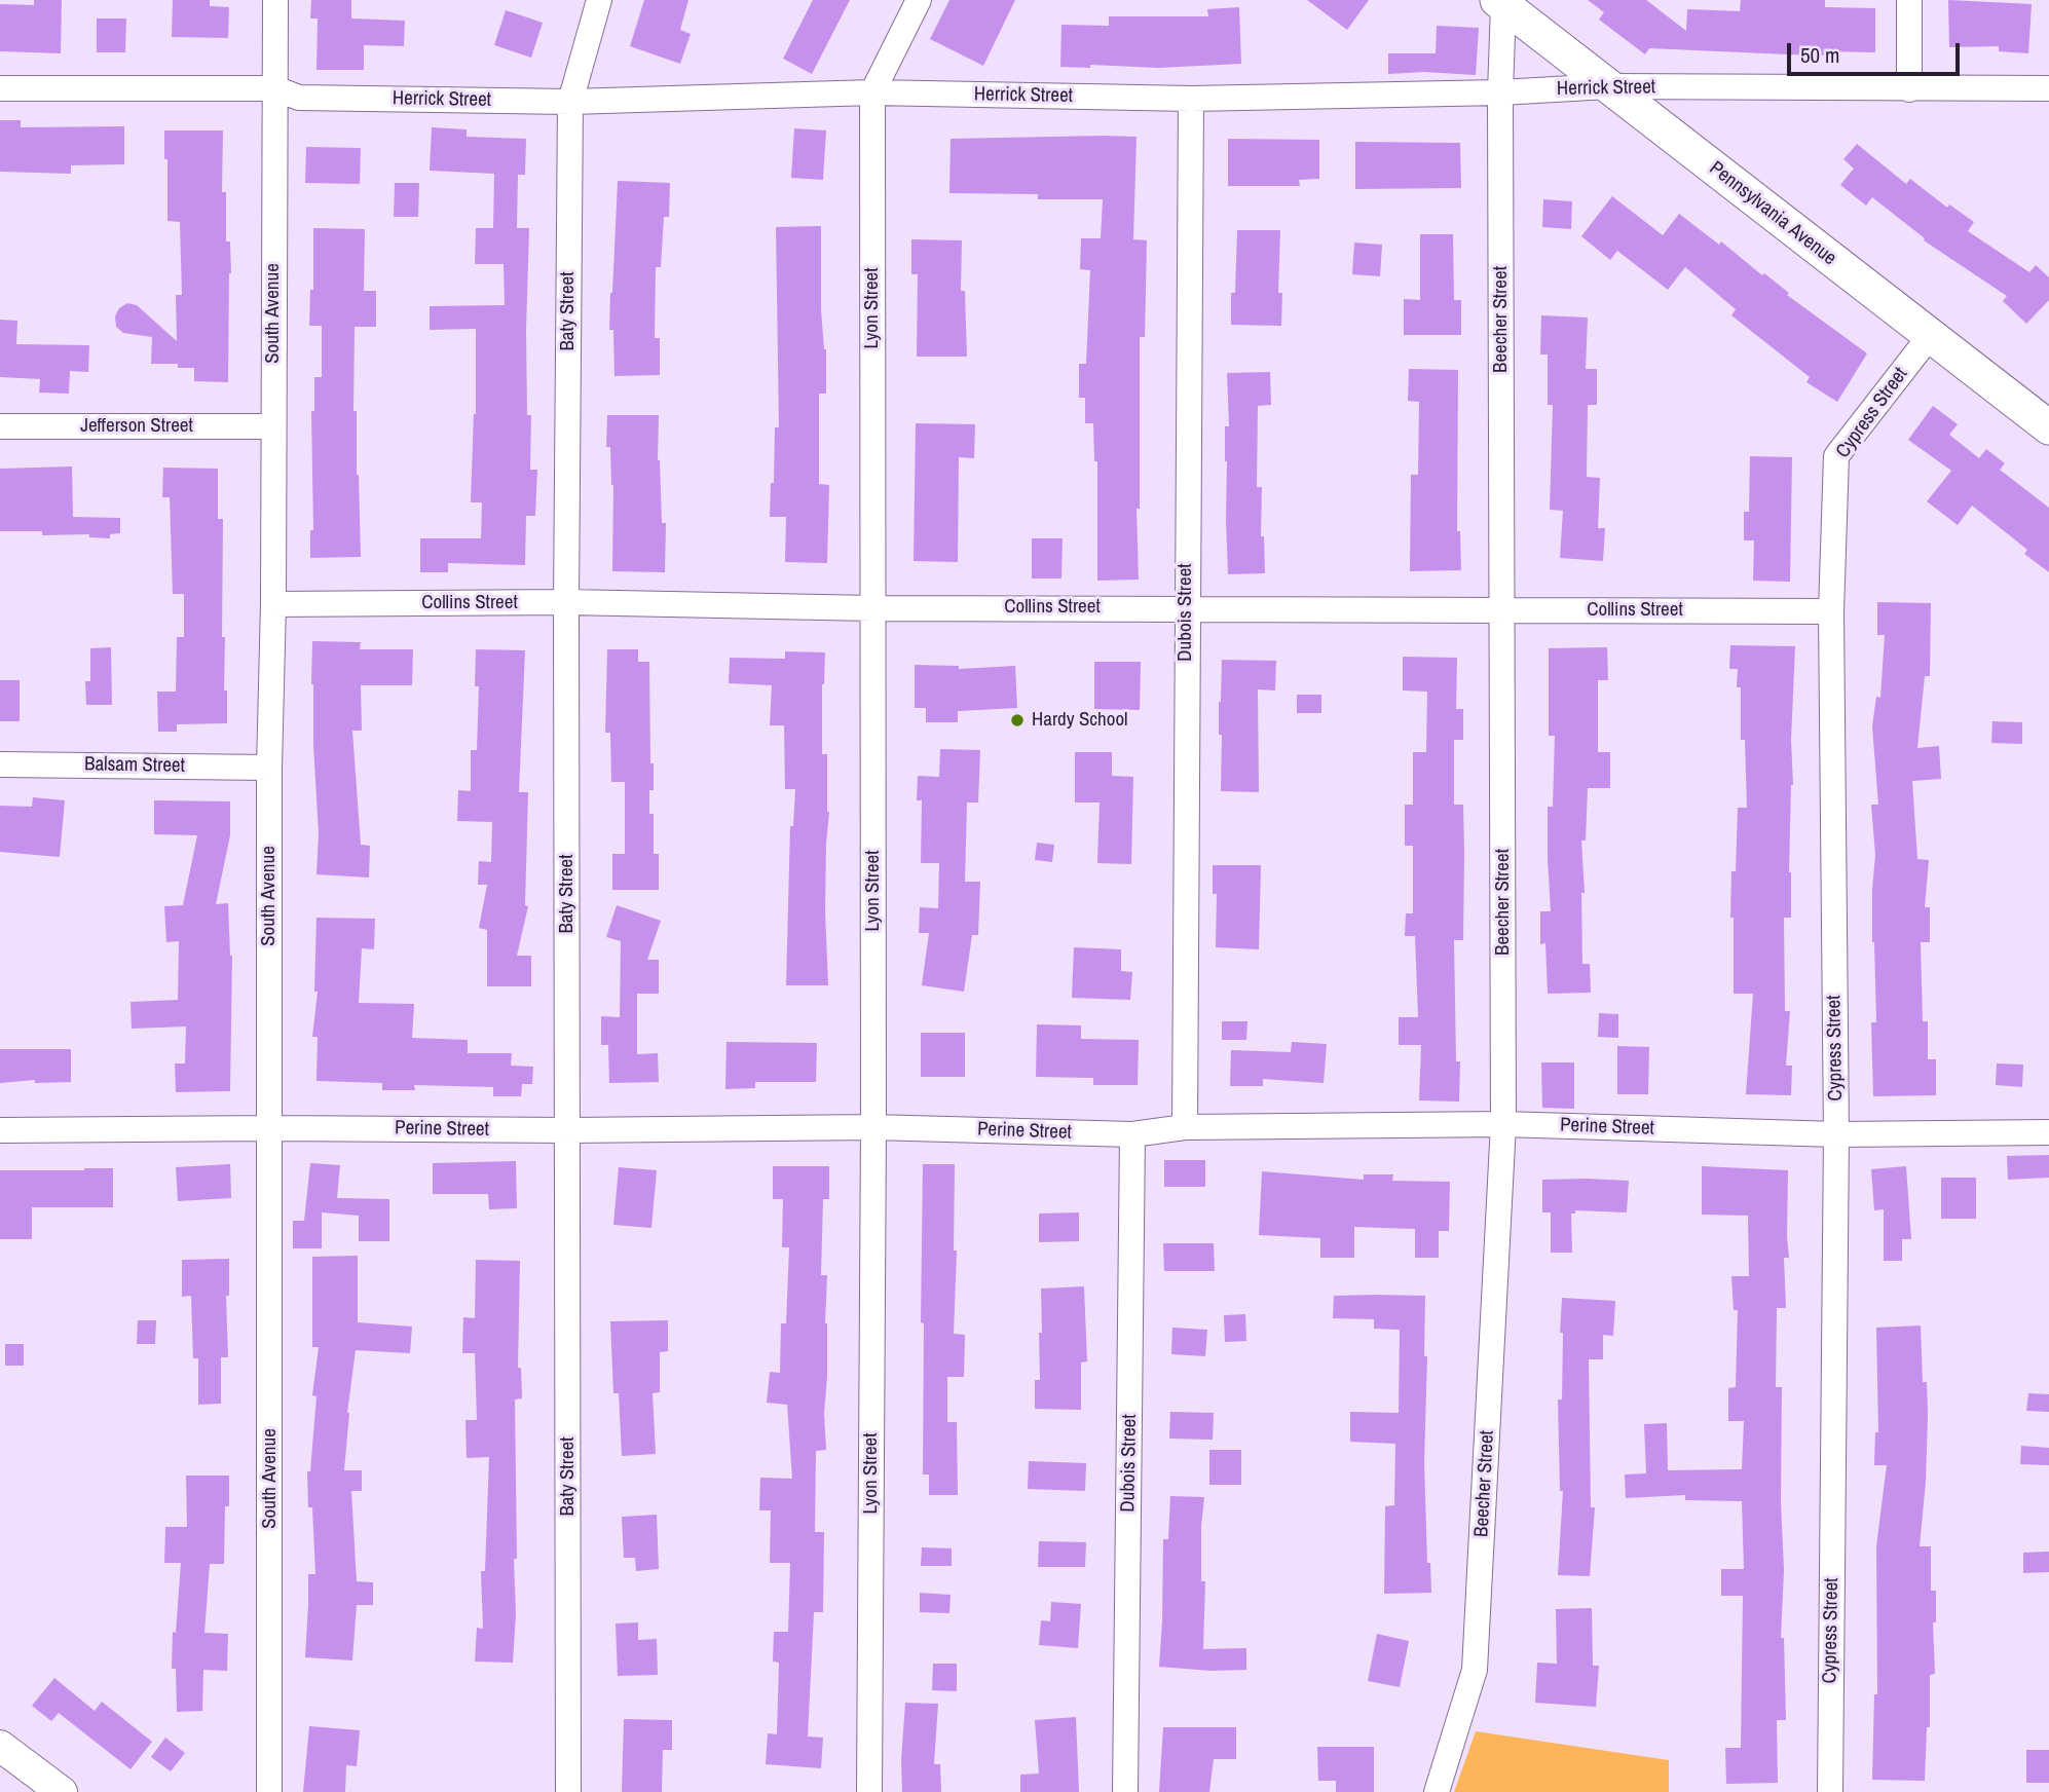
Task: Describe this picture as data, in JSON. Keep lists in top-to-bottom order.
{
  "streets": {
    "main road": ["Pennsylvania Avenue"],
    "street": [
      "Herrick Street",
      "Lyon Street",
      "Baty Street",
      "South Avenue",
      "Beecher Street",
      "Cypress Street",
      "Jefferson Street",
      "Collins Street",
      "Dubois Street",
      "Balsam Street",
      "Perine Street"
    ]
  },
  "crossings": [
    ["Herrick Street", "Pennsylvania Avenue"],
    ["Herrick Street", "Lyon Street"],
    ["Herrick Street", "Baty Street"],
    ["Herrick Street", "South Avenue"],
    ["Herrick Street", "Beecher Street"],
    ["Herrick Street", "Dubois Street"],
    ["Pennsylvania Avenue", "Beecher Street"],
    ["Pennsylvania Avenue", "Cypress Street"],
    ["Lyon Street", "Collins Street"],
    ["Lyon Street", "Perine Street"],
    ["Baty Street", "Collins Street"],
    ["Baty Street", "Perine Street"],
    ["South Avenue", "Jefferson Street"],
    ["South Avenue", "Collins Street"],
    ["South Avenue", "Balsam Street"],
    ["South Avenue", "Perine Street"],
    ["Beecher Street", "Collins Street"],
    ["Beecher Street", "Perine Street"],
    ["Cypress Street", "Collins Street"],
    ["Cypress Street", "Perine Street"],
    ["Collins Street", "Dubois Street"],
    ["Dubois Street", "Perine Street"]
  ],
  "places": ["Hardy School"],
  "scale_bar": "50 m"
}
